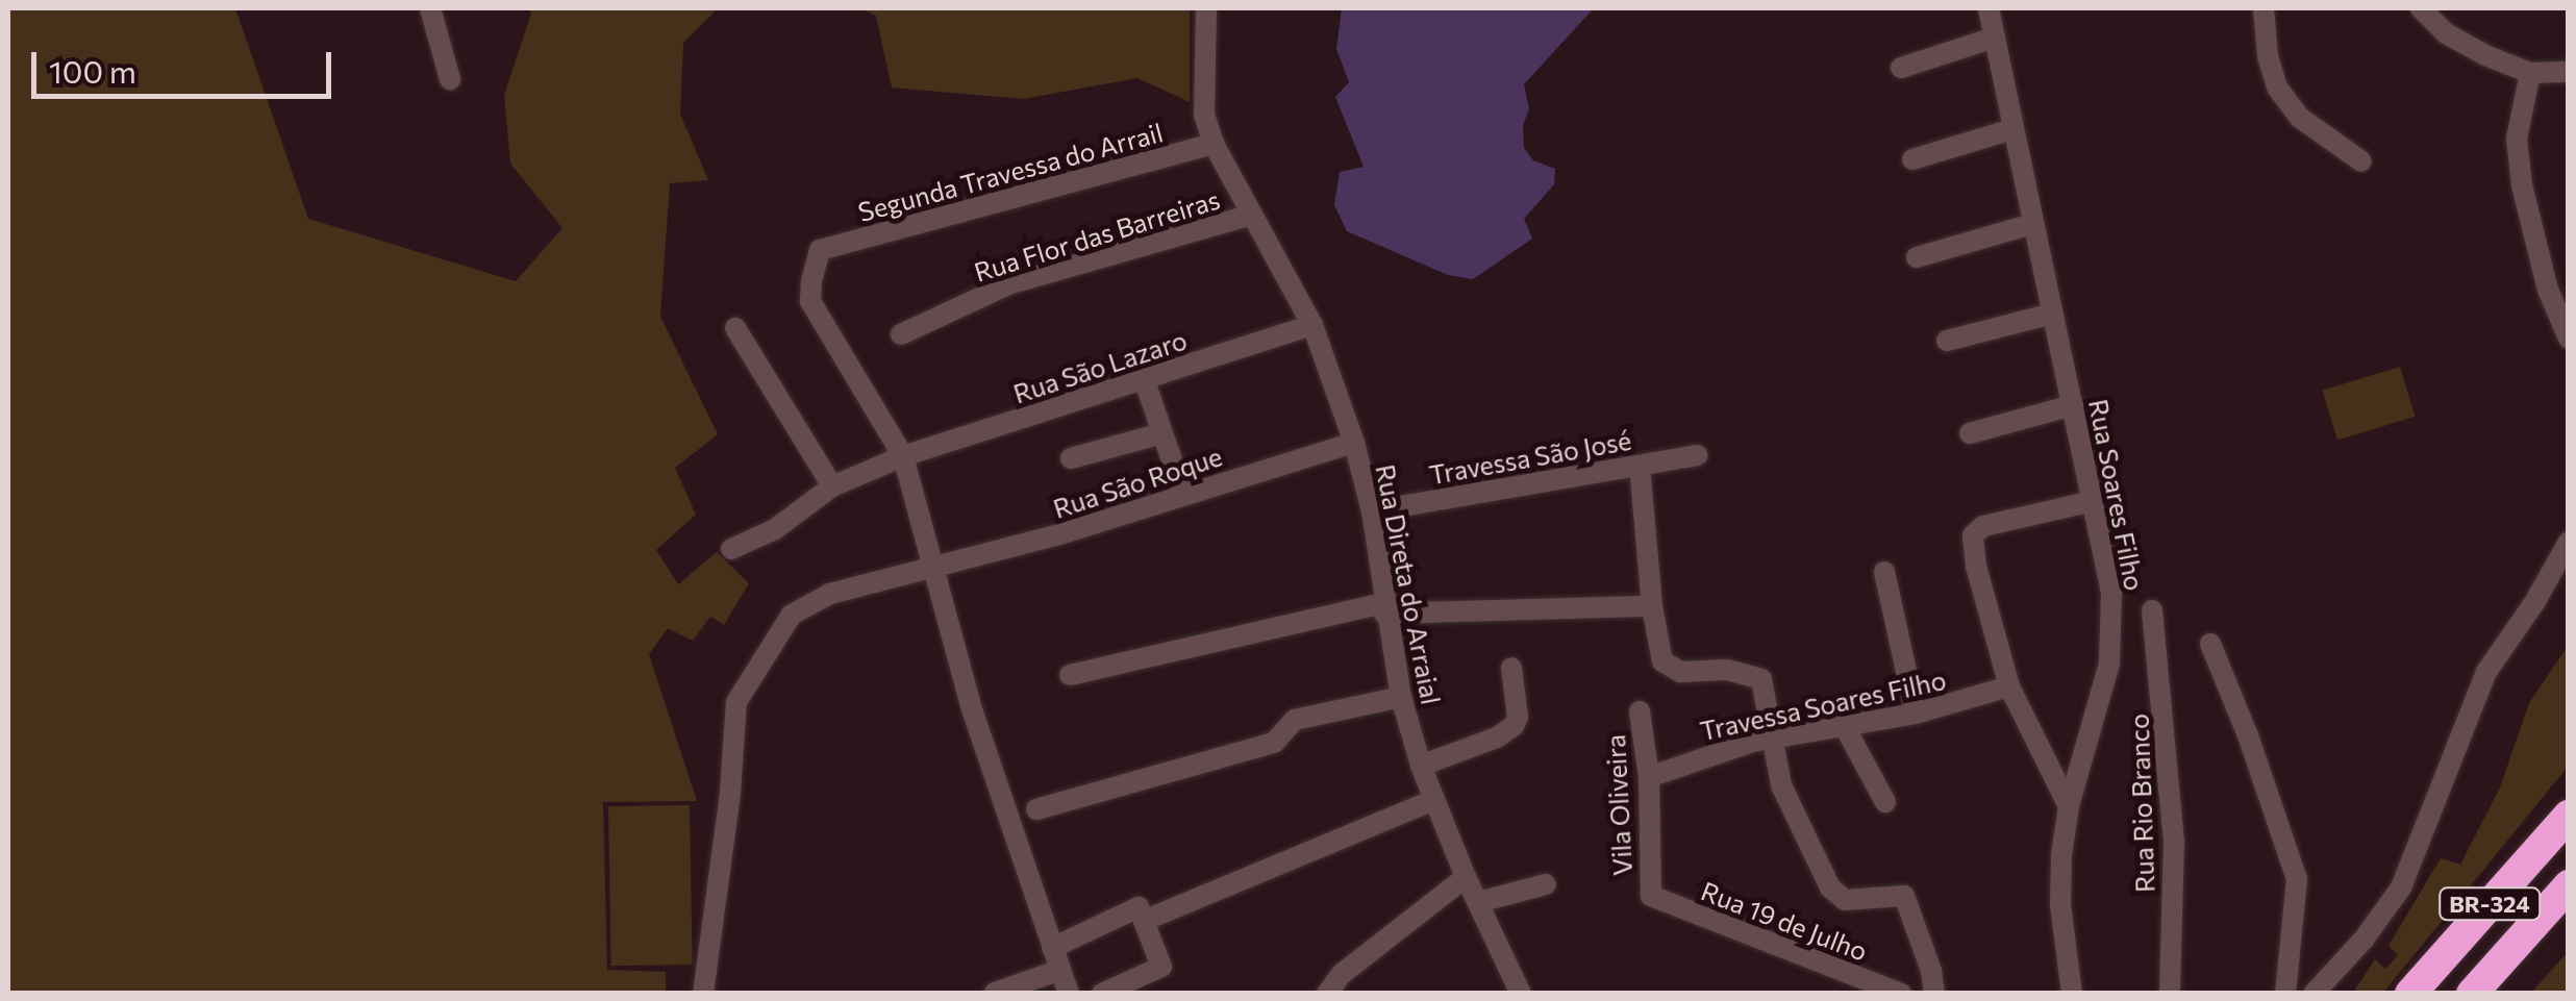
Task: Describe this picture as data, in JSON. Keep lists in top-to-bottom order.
{
  "streets": {
    "highway": ["BR-324"],
    "street": [
      "Segunda Travessa do Arrail",
      "Rua Flor das Barreiras",
      "Rua São Lazaro",
      "Travessa São José",
      "Rua São Roque",
      "Rua Soares Filho",
      "Rua Direta do Arraial",
      "Travessa Soares Filho",
      "Rua Rio Branco",
      "Vila Oliveira",
      "Rua 19 de Julho"
    ]
  },
  "crossings": [
    ["Segunda Travessa do Arrail", "Rua São Lazaro"],
    ["Segunda Travessa do Arrail", "Rua Direta do Arraial"],
    ["Rua Flor das Barreiras", "Rua Direta do Arraial"],
    ["Rua São Lazaro", "Rua Direta do Arraial"],
    ["Travessa São José", "Rua Direta do Arraial"],
    ["Rua São Roque", "Rua Direta do Arraial"],
    ["Travessa Soares Filho", "Vila Oliveira"],
    ["Vila Oliveira", "Rua 19 de Julho"]
  ],
  "scale_bar": "100 m"
}
